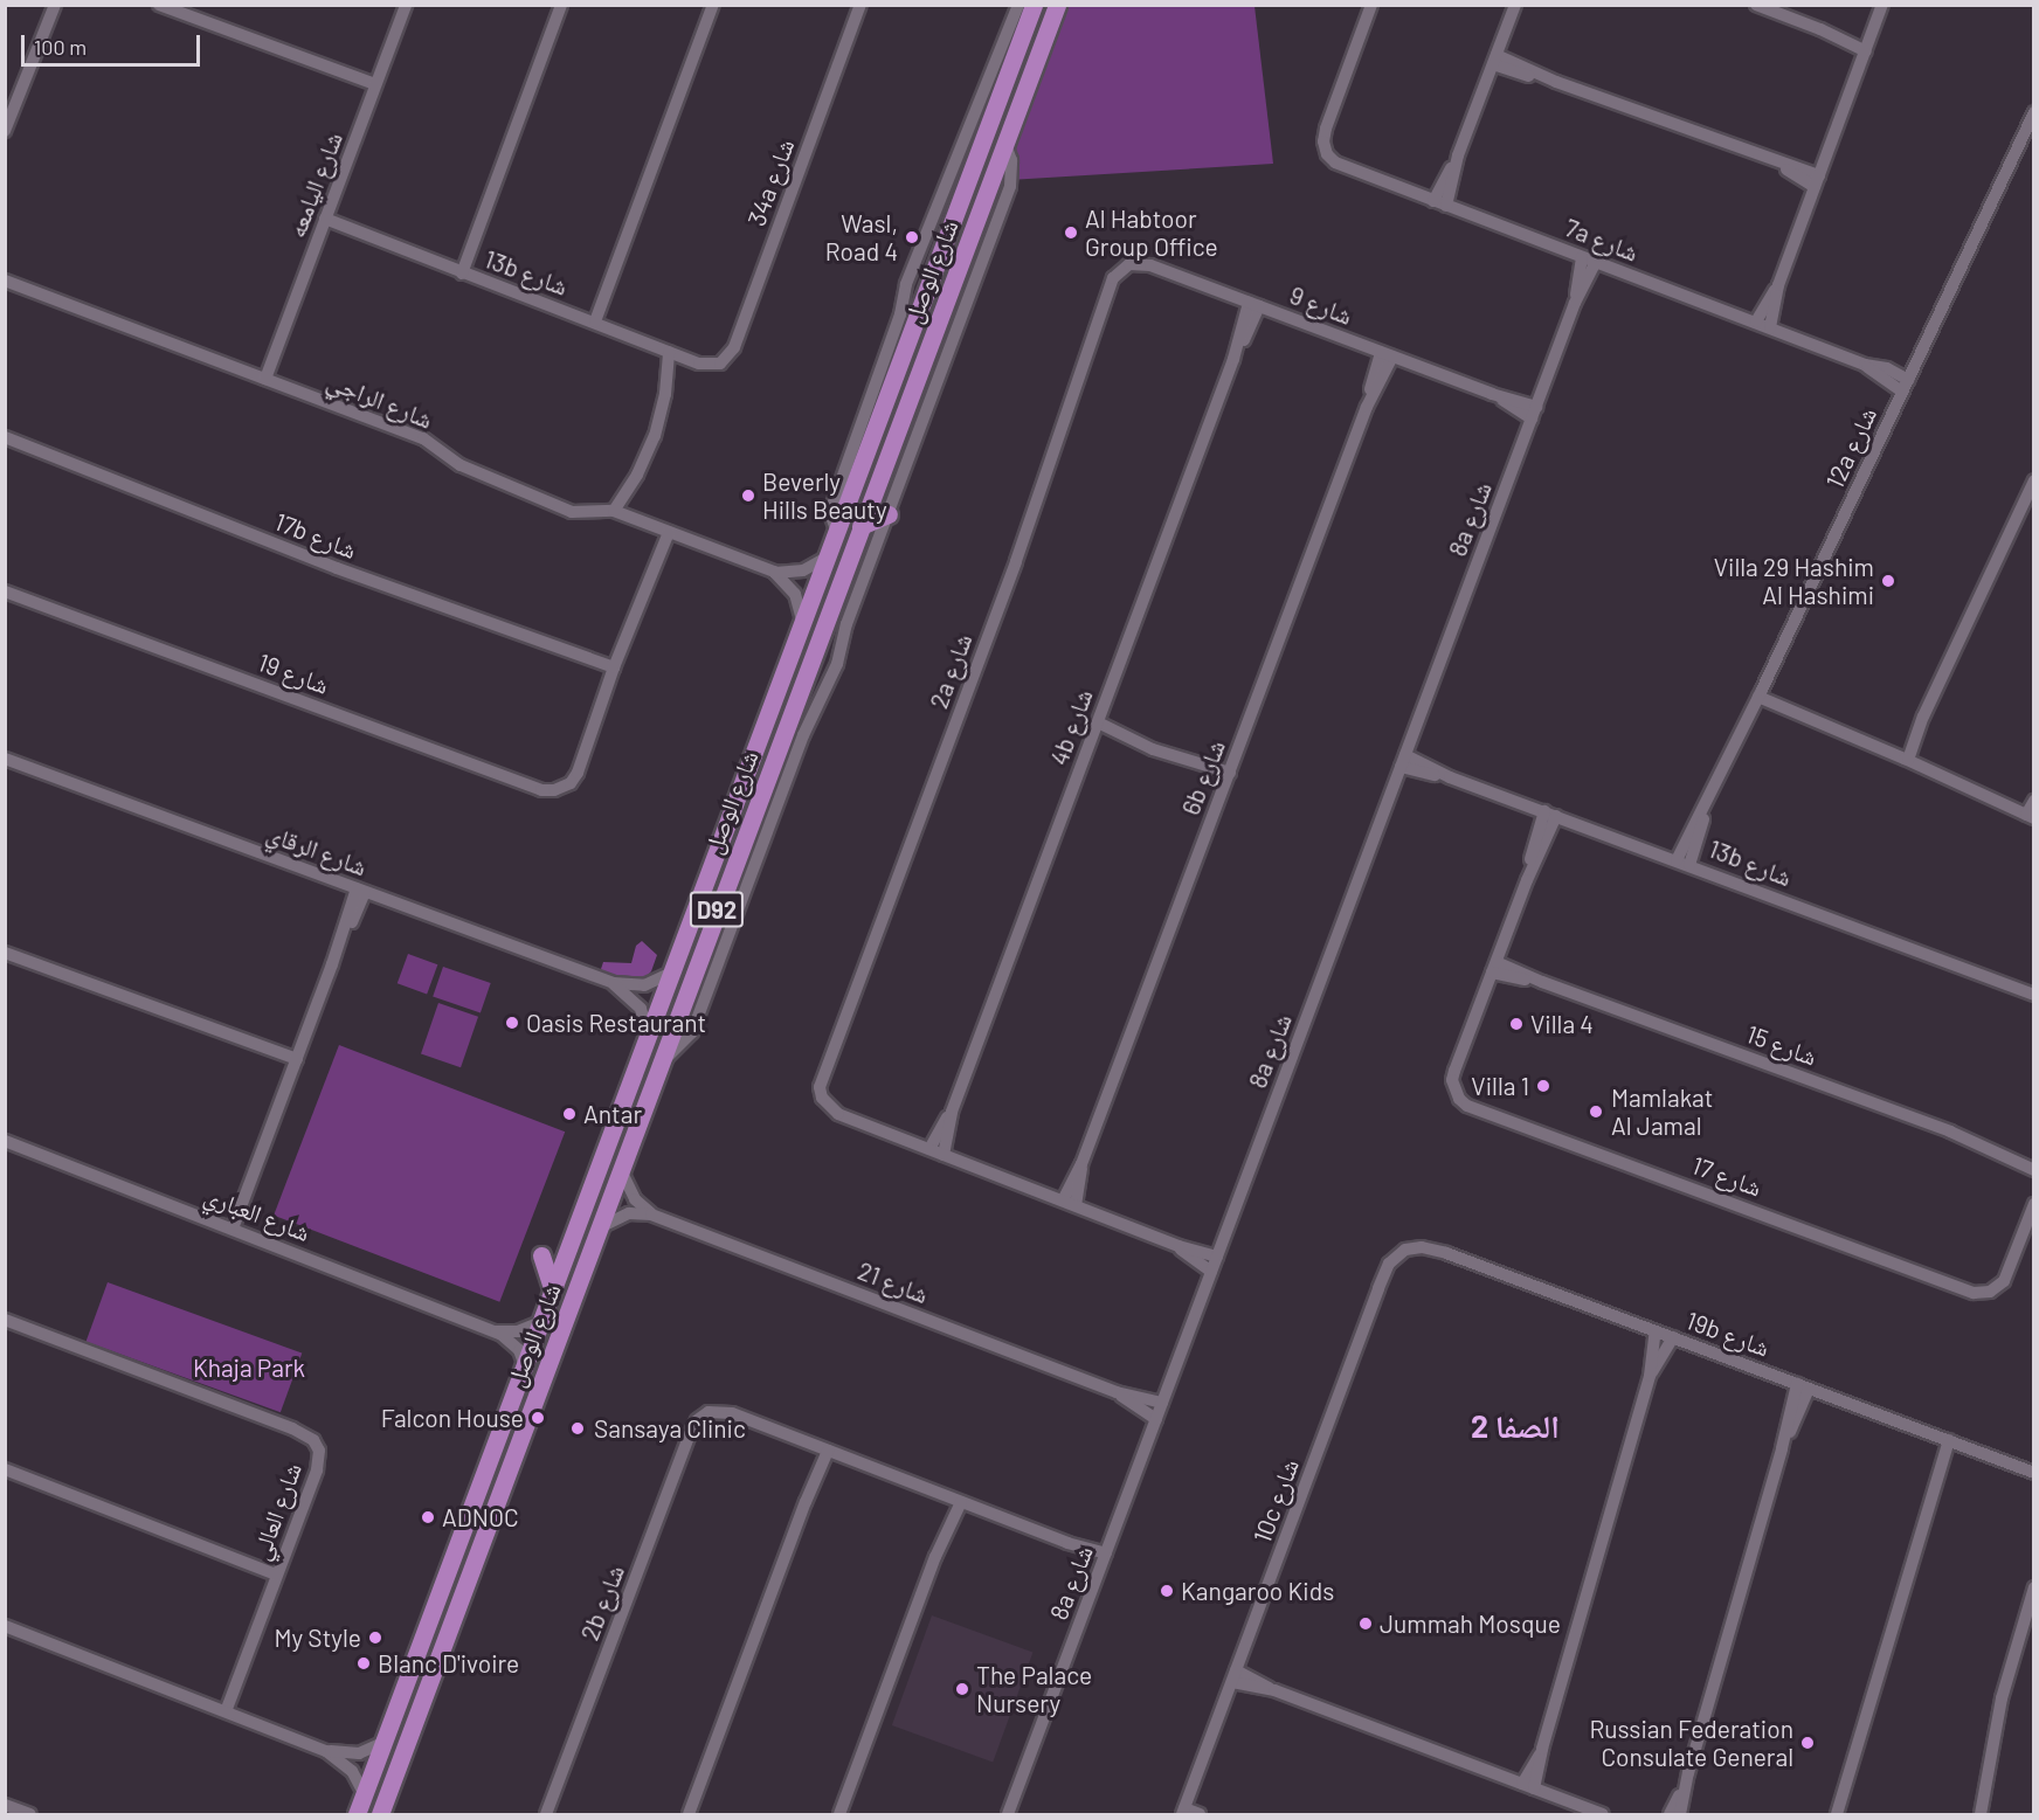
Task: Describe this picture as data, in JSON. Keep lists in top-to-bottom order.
{
  "streets": {
    "main road": ["شارع الوصل", "D92"],
    "street": [
      "34a شارع",
      "شارع اليامعه",
      "7a شارع",
      "13b شارع",
      "شارع 9",
      "شارع الراجي",
      "12a شارع",
      "8a شارع",
      "17b شارع",
      "2a شارع",
      "شارع 19",
      "4b شارع",
      "6b شارع",
      "شارع الرقاي",
      "شارع 15",
      "شارع 17",
      "شارع العباري",
      "شارع 21",
      "19b شارع",
      "10c شارع",
      "شارع العالي",
      "2b شارع"
    ]
  },
  "crossings": [
    ["34a شارع", "13b شارع"],
    ["شارع اليامعه", "13b شارع"],
    ["شارع اليامعه", "شارع الراجي"],
    ["7a شارع", "12a شارع"],
    ["7a شارع", "8a شارع"],
    ["شارع الوصل", "شارع الراجي"],
    ["شارع الوصل", "شارع الرقاي"],
    ["شارع الوصل", "شارع العباري"],
    ["شارع الوصل", "شارع 21"],
    ["13b شارع", "12a شارع"],
    ["13b شارع", "8a شارع"],
    ["شارع 9", "8a شارع"],
    ["شارع 9", "2a شارع"],
    ["شارع 9", "4b شارع"],
    ["شارع 9", "6b شارع"],
    ["8a شارع", "شارع 21"],
    ["17b شارع", "شارع 19"],
    ["2a شارع", "4b شارع"],
    ["شارع 15", "شارع 17"],
    ["19b شارع", "10c شارع"]
  ],
  "districts": ["الصفا 2"],
  "parks": ["Khaja Park"],
  "places": [
    "Al Habtoor Group Office",
    "Wasl, Road 4",
    "Beverly Hills Beauty",
    "Villa 29 Hashim Al Hashimi",
    "Oasis Restaurant",
    "Villa 4",
    "Villa 1",
    "Mamlakat Al Jamal",
    "Antar",
    "Falcon House",
    "Sansaya Clinic",
    "ADNOC",
    "Kangaroo Kids",
    "Jummah Mosque",
    "My Style",
    "Blanc D'ivoire",
    "The Palace Nursery",
    "Russian Federation Consulate General"
  ],
  "scale_bar": "100 m"
}
